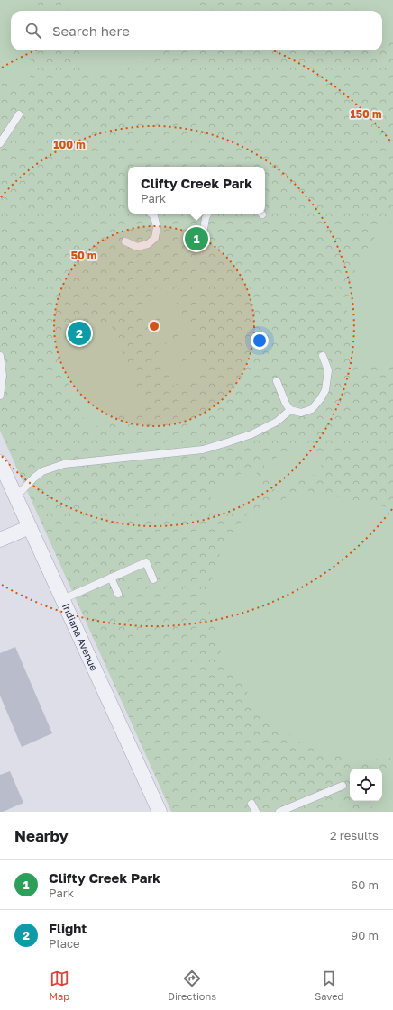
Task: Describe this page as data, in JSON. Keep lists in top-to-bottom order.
{
  "streets": {
    "street": ["Indiana Avenue"]
  },
  "page": {
    "search": "Search here",
    "popup": ["Clifty Creek Park", "Park"],
    "pins": ["1", "2"],
    "heading": ["Nearby", "2 results"],
    "list": [
      {
        "mark": "1",
        "name": "Clifty Creek Park",
        "note": "Park",
        "value": "60 m"
      },
      {
        "mark": "2",
        "name": "Flight",
        "note": "Place",
        "value": "90 m"
      }
    ],
    "nav": ["Map", "Directions", "Saved"]
  },
  "rings": ["150 m", "100 m", "50 m"]
}
